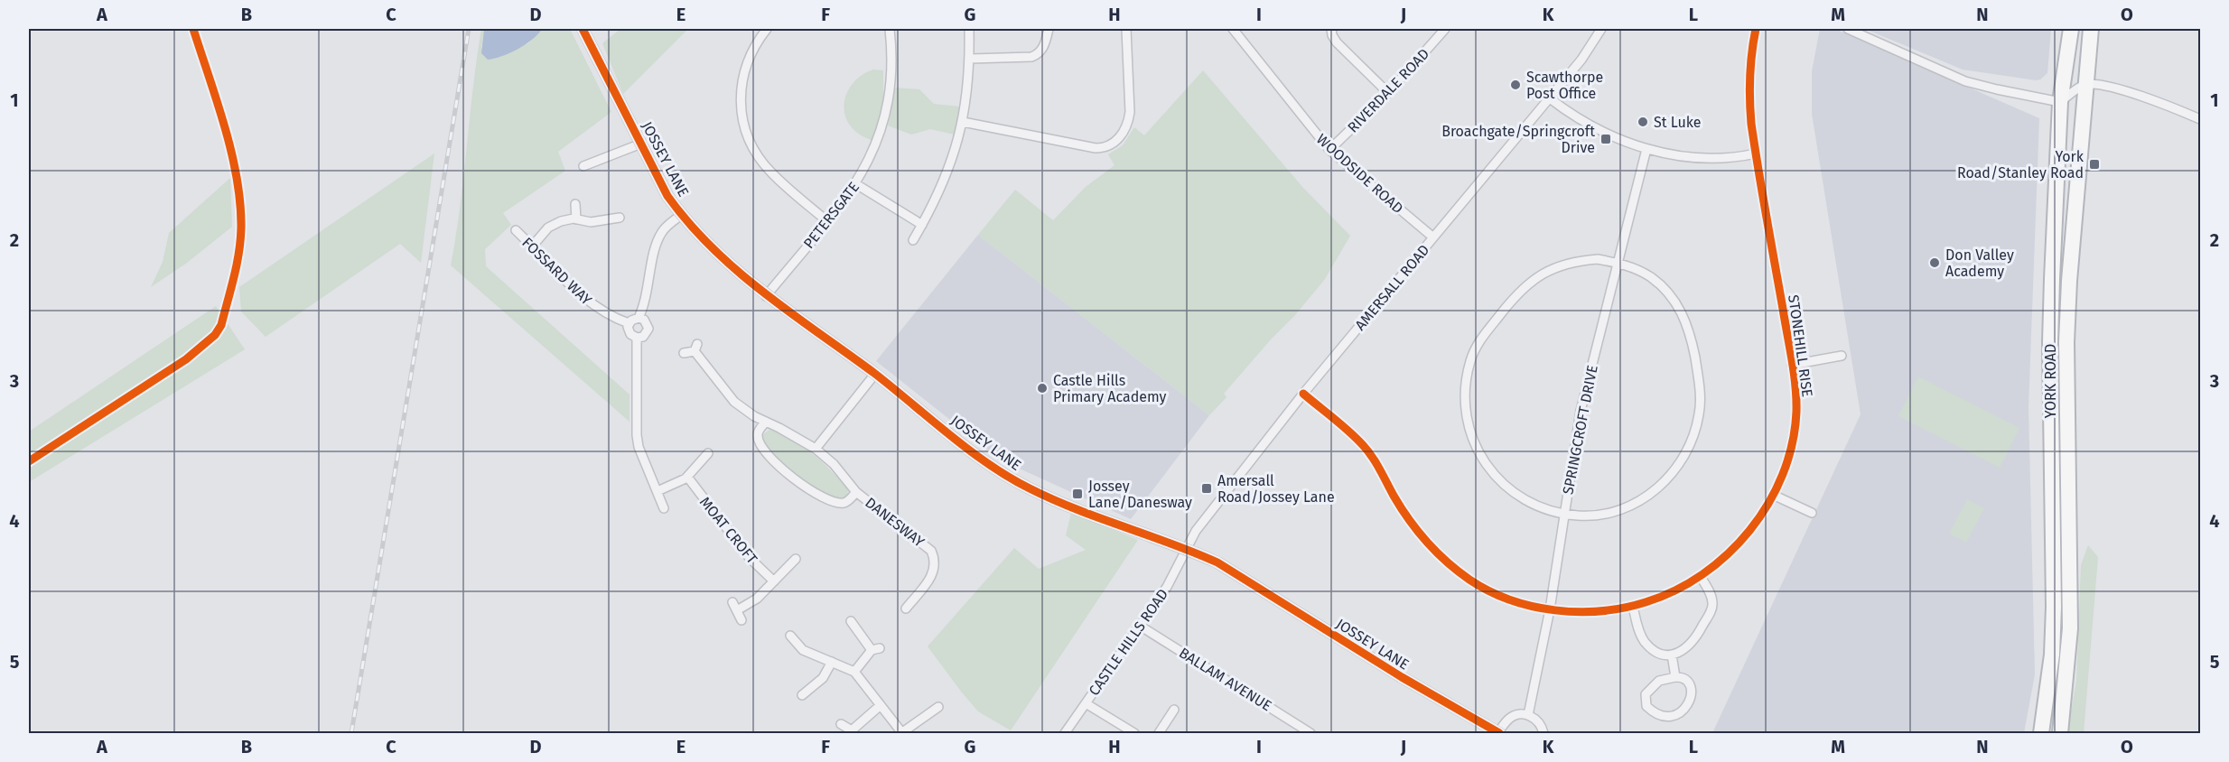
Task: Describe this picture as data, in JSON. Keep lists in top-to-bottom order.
{
  "streets": {
    "highway": ["YORK ROAD"],
    "street": [
      "RIVERDALE ROAD",
      "JOSSEY LANE",
      "WOODSIDE ROAD",
      "PETERSGATE",
      "FOSSARD WAY",
      "AMERSALL ROAD",
      "STONEHILL RISE",
      "SPRINGCROFT DRIVE",
      "DANESWAY",
      "MOAT CROFT",
      "CASTLE HILLS ROAD",
      "BALLAM AVENUE"
    ]
  },
  "crossings": [
    ["RIVERDALE ROAD", "WOODSIDE ROAD"],
    ["JOSSEY LANE", "PETERSGATE"],
    ["JOSSEY LANE", "AMERSALL ROAD"],
    ["JOSSEY LANE", "CASTLE HILLS ROAD"],
    ["WOODSIDE ROAD", "AMERSALL ROAD"],
    ["AMERSALL ROAD", "STONEHILL RISE"],
    ["AMERSALL ROAD", "CASTLE HILLS ROAD"],
    ["STONEHILL RISE", "SPRINGCROFT DRIVE"],
    ["CASTLE HILLS ROAD", "BALLAM AVENUE"]
  ],
  "places": {
    "other": [
      "Scawthorpe Post Office",
      "St Luke",
      "Don Valley Academy",
      "Castle Hills Primary Academy"
    ],
    "transit": [
      "Broachgate/Springcroft Drive",
      "York Road/Stanley Road",
      "Amersall Road/Jossey Lane",
      "Jossey Lane/Danesway"
    ]
  },
  "grid": {
    "columns": [
      "A",
      "B",
      "C",
      "D",
      "E",
      "F",
      "G",
      "H",
      "I",
      "J",
      "K",
      "L",
      "M",
      "N",
      "O"
    ],
    "rows": [
      "1",
      "2",
      "3",
      "4",
      "5"
    ]
  }
}
